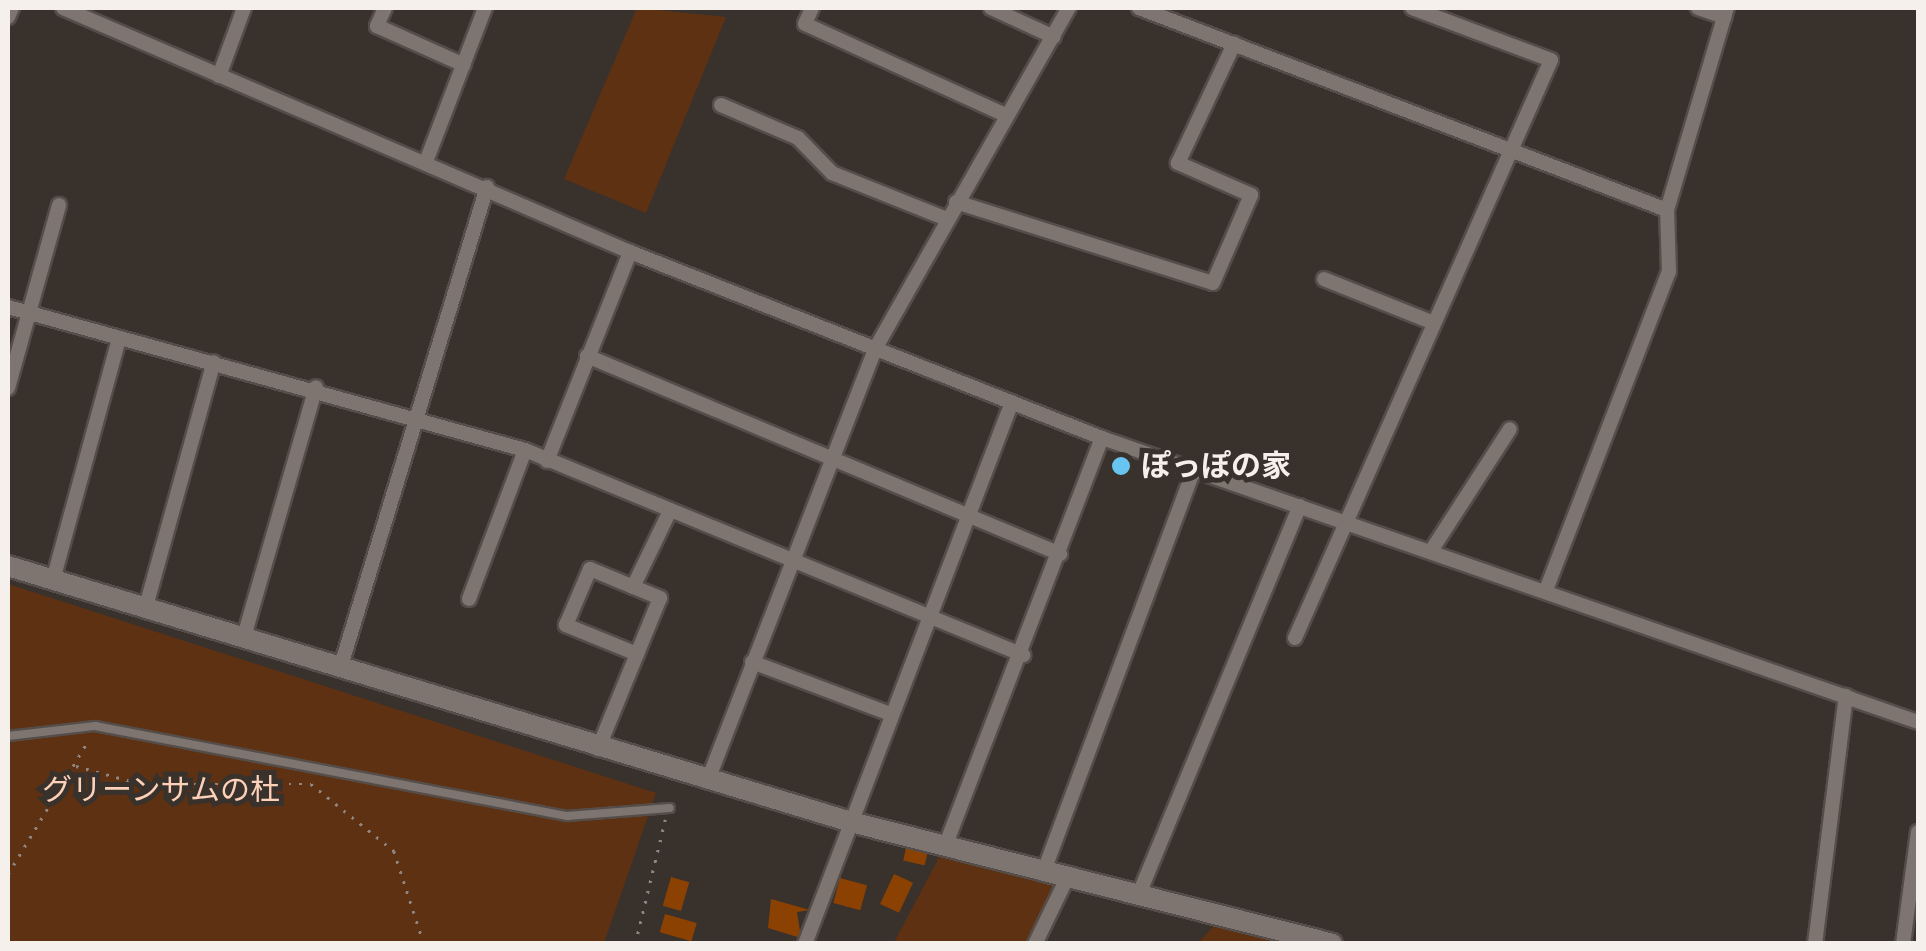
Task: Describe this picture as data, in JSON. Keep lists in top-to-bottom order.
{
  "parks": ["グリーンサムの杜"],
  "places": ["ぽっぽの家"]
}
